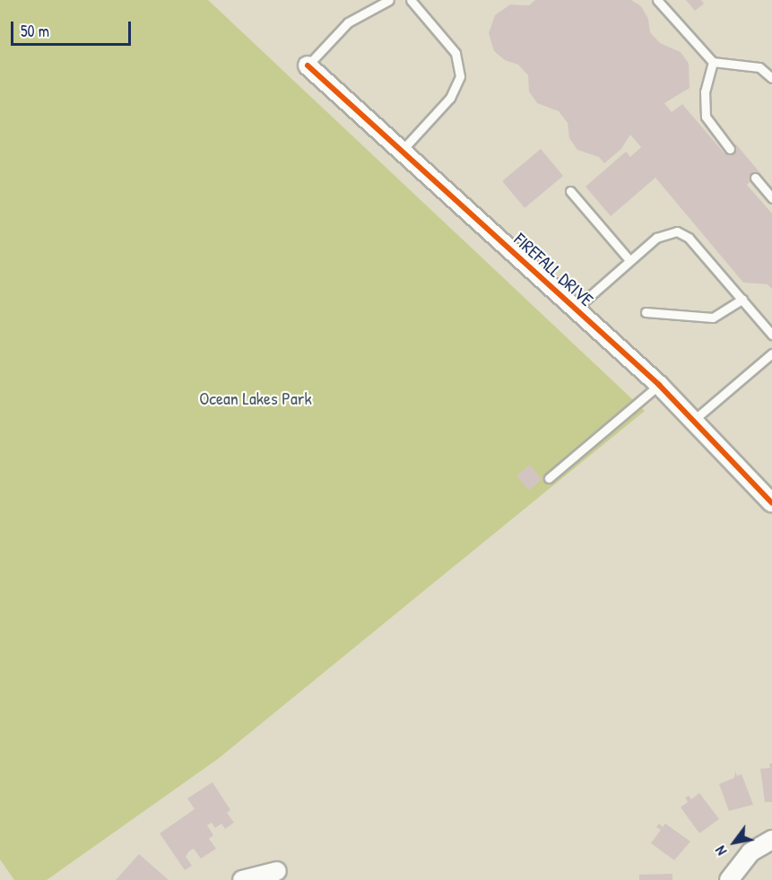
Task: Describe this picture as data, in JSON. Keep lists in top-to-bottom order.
{
  "streets": {
    "street": ["FIREFALL DRIVE"]
  },
  "parks": ["Ocean Lakes Park"],
  "scale_bar": "50 m",
  "north": "bottom left"
}
